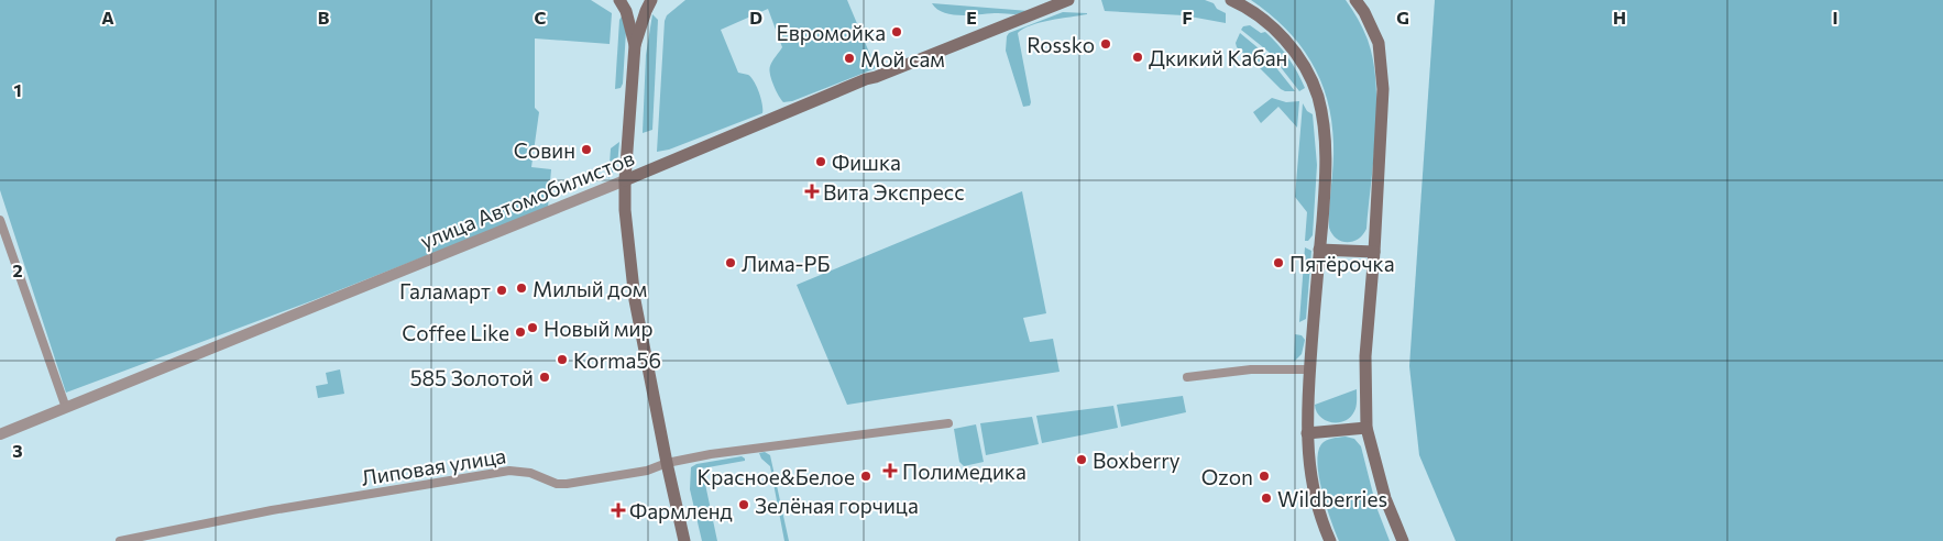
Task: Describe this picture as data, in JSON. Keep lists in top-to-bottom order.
{
  "streets": {
    "main road": ["улица Автомобилистов"],
    "street": ["Липовая улица"]
  },
  "places": {
    "other": [
      "Евромойка",
      "Rossko",
      "Дкикий Кабан",
      "Мой сам",
      "Совин",
      "Фишка",
      "Лима-РБ",
      "Пятёрочка",
      "Милый дом",
      "Галамарт",
      "Новый мир",
      "Coffee Like",
      "Korma56",
      "585 Золотой",
      "Boxberry",
      "Красное&Белое",
      "Ozon",
      "Wildberries",
      "Зелёная горчица"
    ],
    "health": ["Вита Экспресс", "Полимедика", "Фармленд"]
  },
  "grid": {
    "columns": [
      "A",
      "B",
      "C",
      "D",
      "E",
      "F",
      "G",
      "H",
      "I"
    ],
    "rows": ["1", "2", "3"]
  }
}
